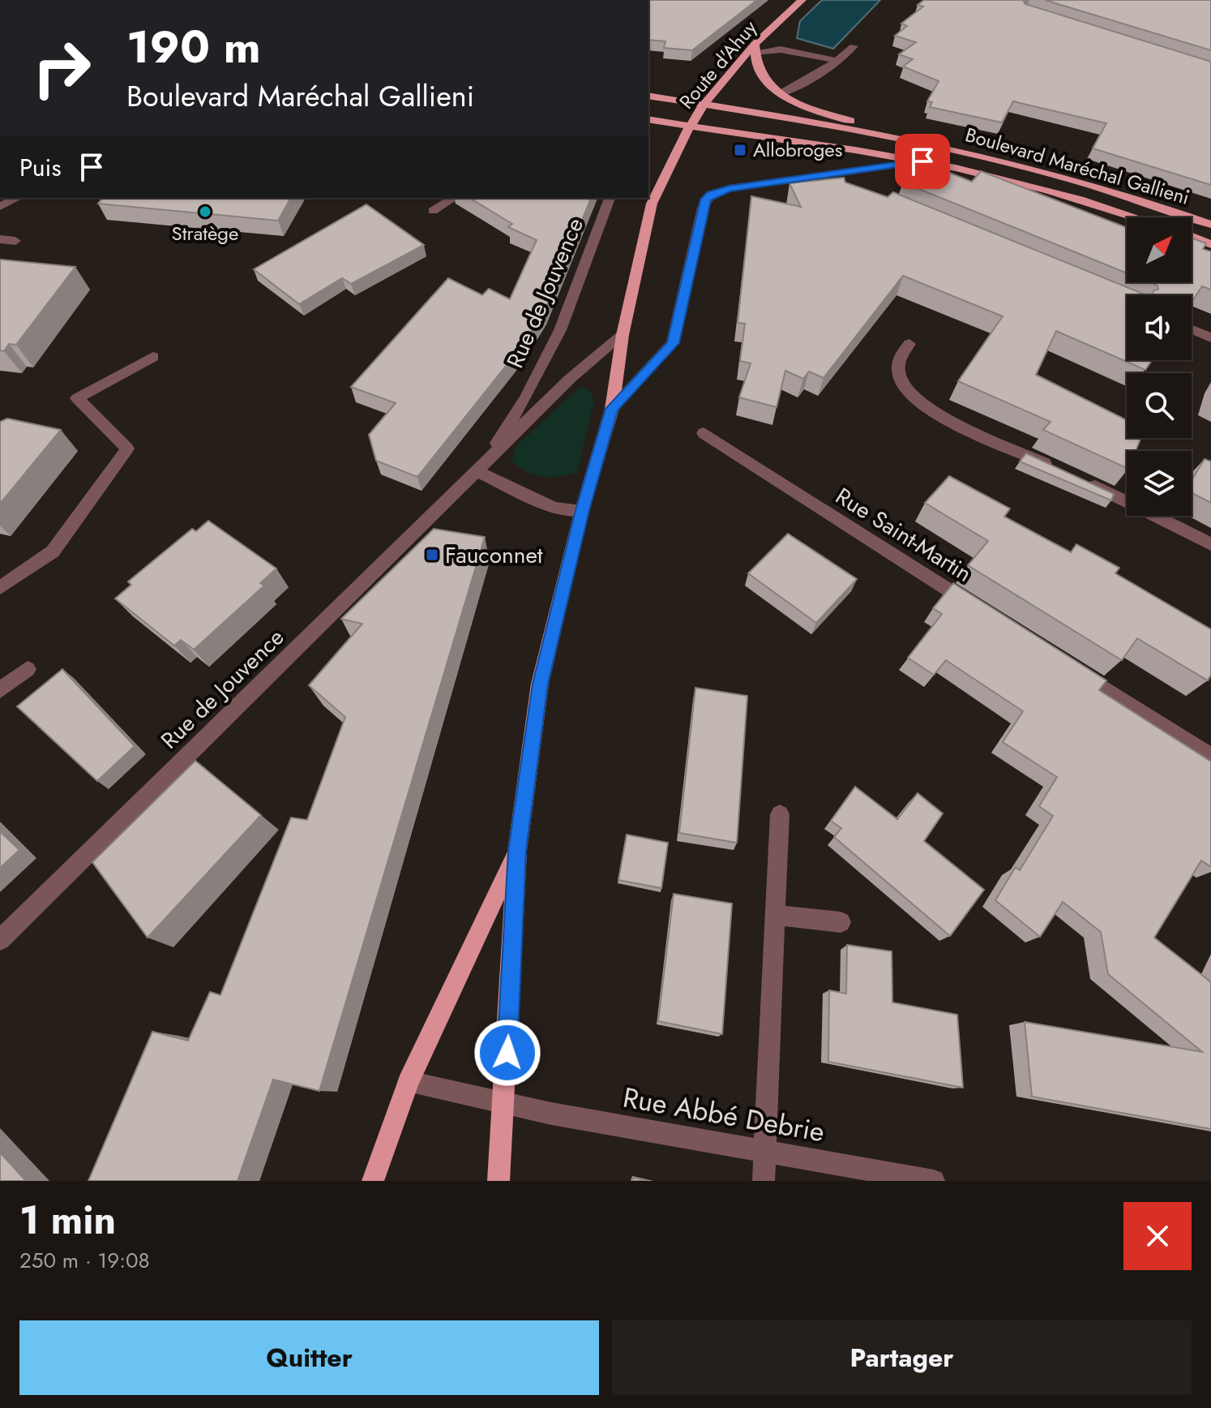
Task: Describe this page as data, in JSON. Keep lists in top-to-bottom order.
{
  "streets": {
    "main road": ["Route d'Ahuy", "Boulevard Maréchal Gallieni"],
    "street": ["Rue de Jouvence", "Rue Saint-Martin", "Rue Abbé Debrie"]
  },
  "crossings": [
    ["Route d'Ahuy", "Boulevard Maréchal Gallieni"],
    ["Route d'Ahuy", "Rue de Jouvence"]
  ],
  "places": {
    "transit": ["Allobroges", "Fauconnet"],
    "other": ["Stratège"]
  },
  "north": "top right",
  "page": {
    "turn": ["190 m", "Boulevard Maréchal Gallieni"],
    "then": "Puis",
    "heading": ["1 min", "250 m · 19:08"],
    "buttons": ["Quitter", "Partager"]
  }
}
